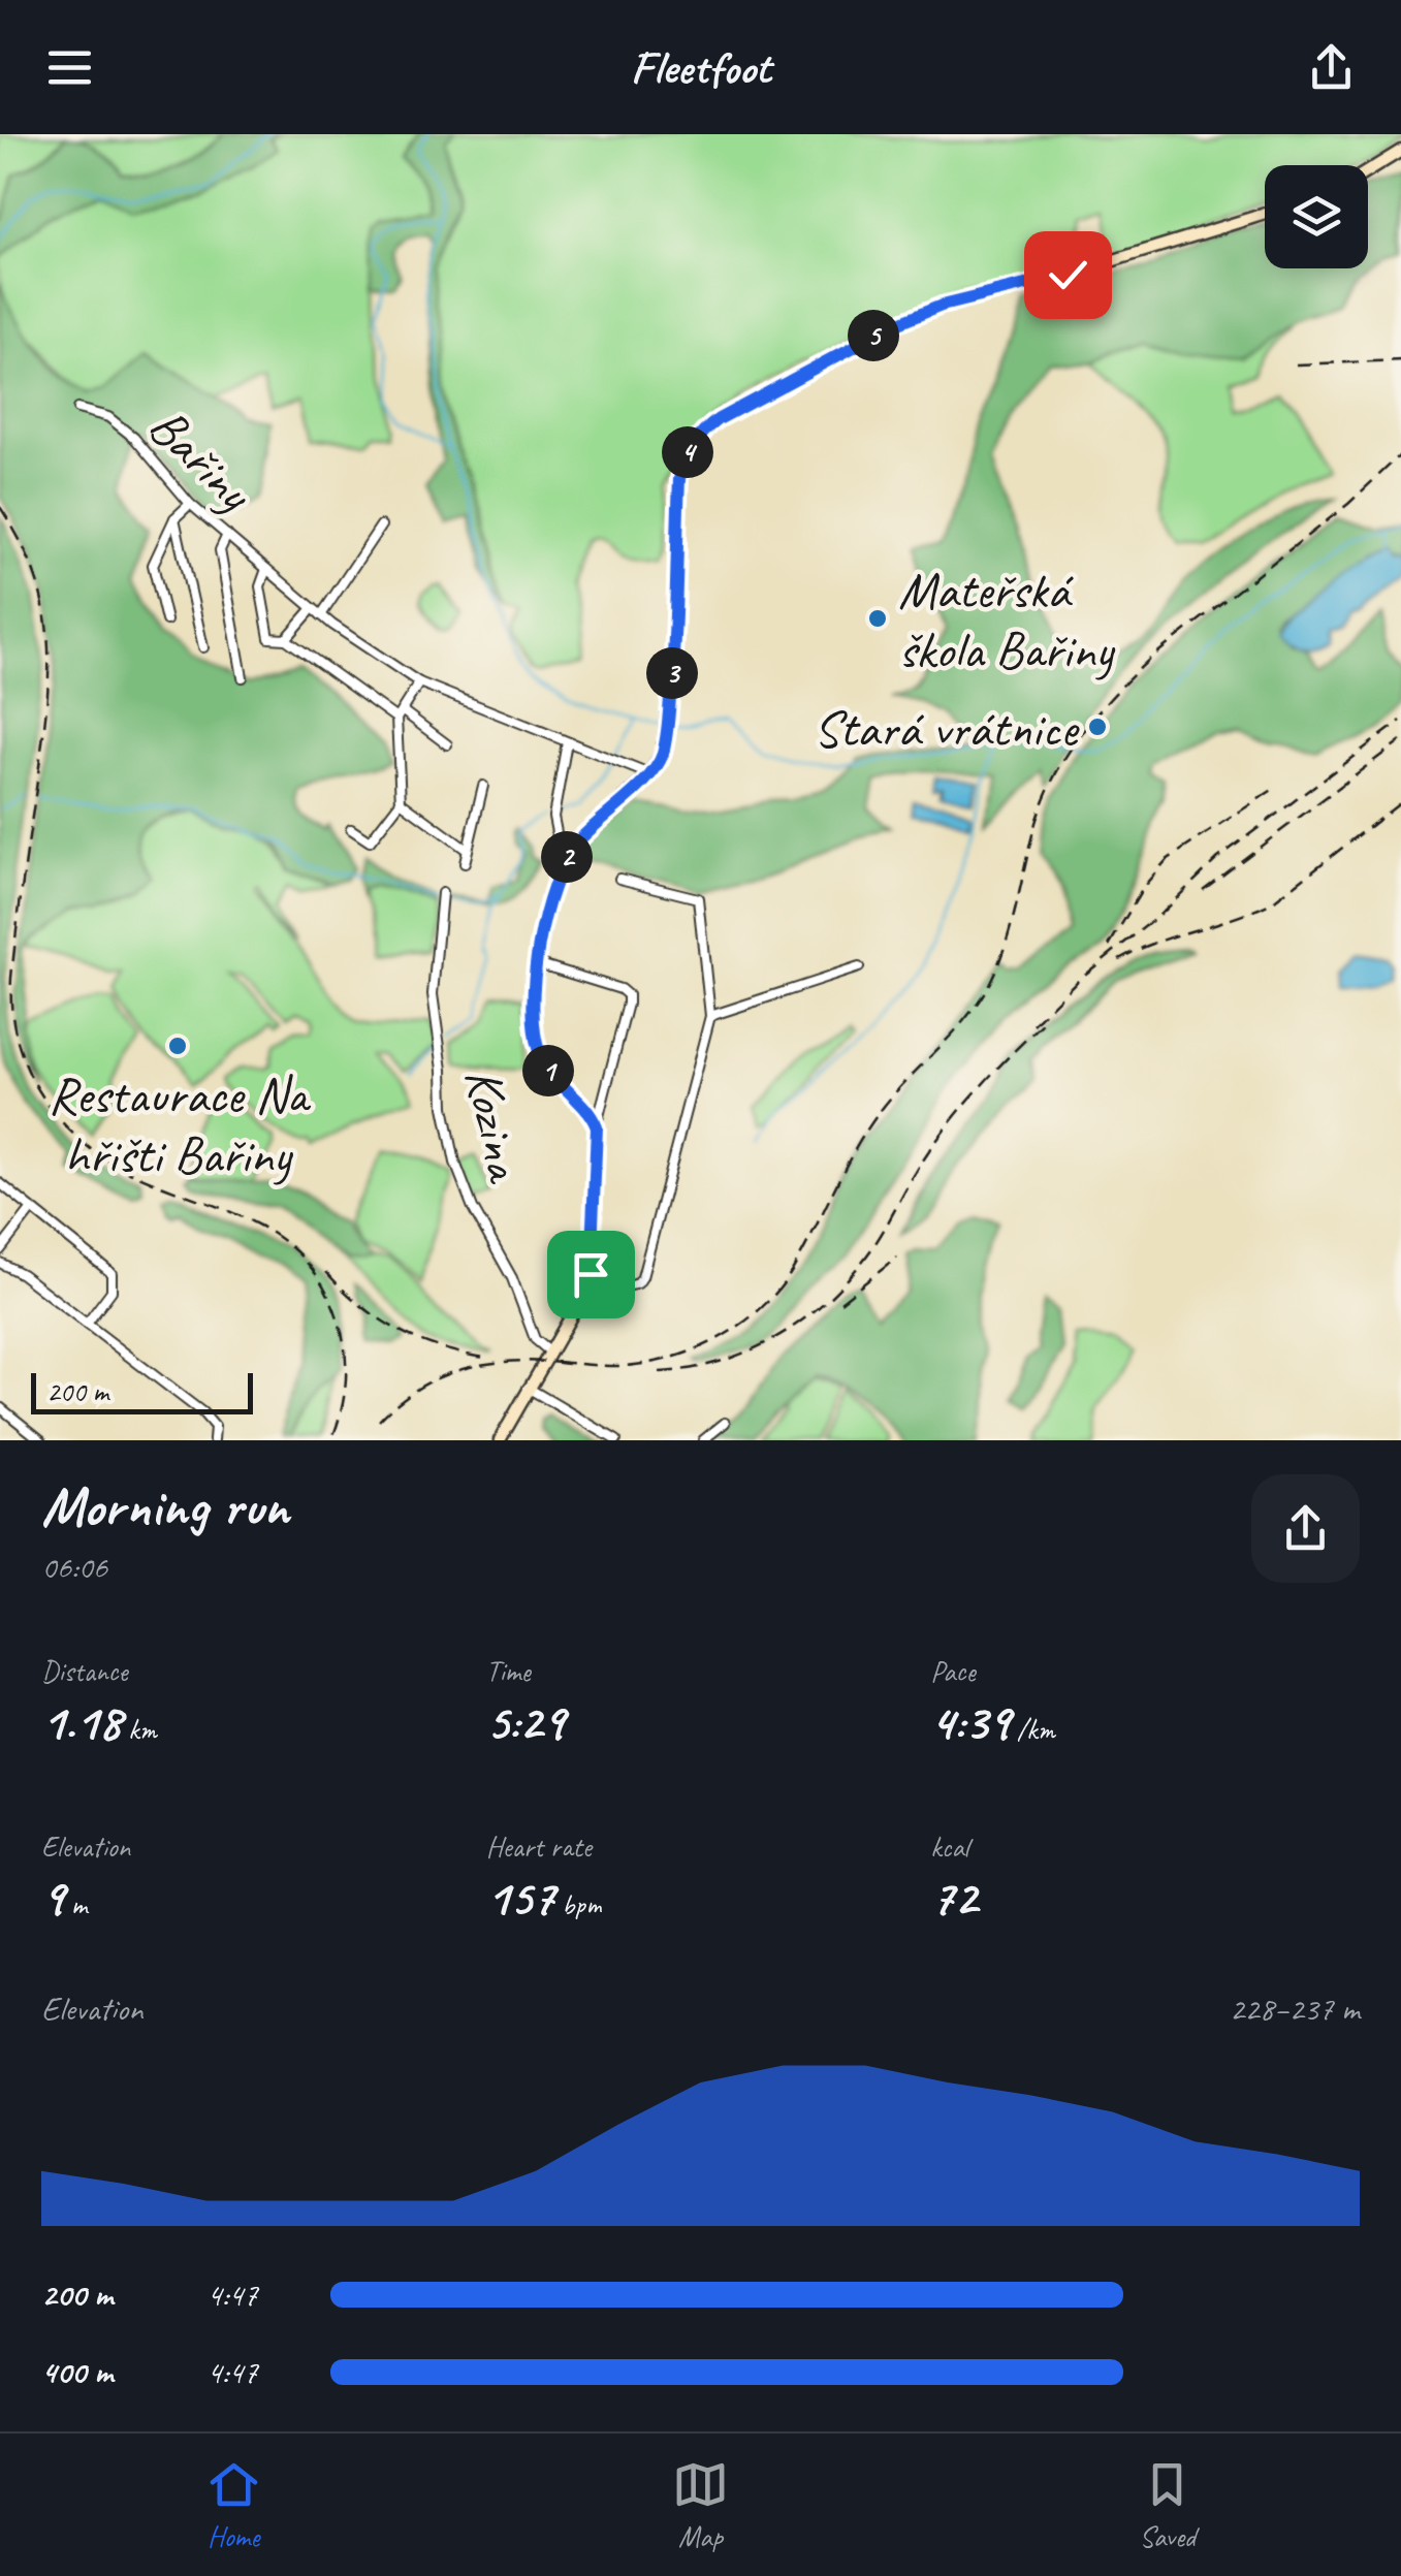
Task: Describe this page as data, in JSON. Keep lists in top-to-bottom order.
{
  "streets": {
    "main road": ["Kozina"],
    "street": ["Bařiny"]
  },
  "crossings": [
    ["Bařiny", "Kozina"]
  ],
  "places": ["Mateřská škola Bařiny", "Stará vrátnice", "Restaurace Na hřišti Bařiny"],
  "scale_bar": "200 m",
  "page": {
    "header": "Fleetfoot",
    "pins": [
      "5",
      "4",
      "3",
      "2",
      "1"
    ],
    "scale": "200 m",
    "heading": ["Morning run", "06:06"],
    "stats": [
      ["Distance", "1.18 km"],
      ["Time", "5:29"],
      ["Pace", "4:39 /km"],
      ["Elevation", "9 m"],
      ["Heart rate", "157 bpm"],
      ["kcal", "72"]
    ],
    "chart": ["Elevation", "228–237 m"],
    "list": [
      {
        "name": "200 m",
        "note": "4:47"
      },
      {
        "name": "400 m",
        "note": "4:47"
      }
    ],
    "tabs": ["Home", "Map", "Saved"]
  }
}
